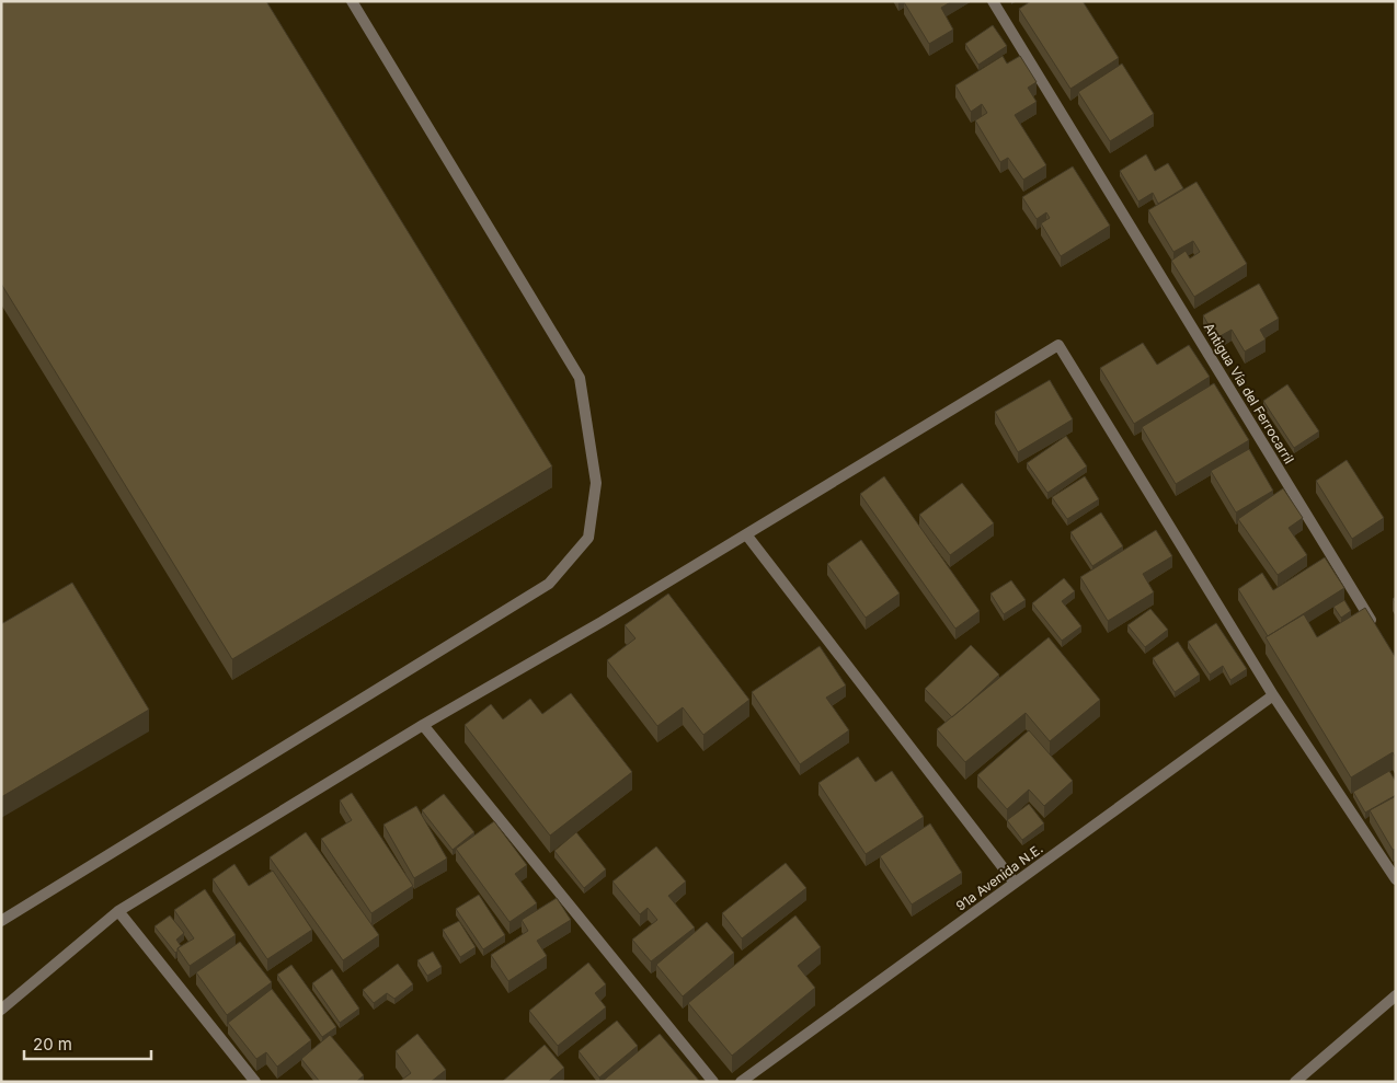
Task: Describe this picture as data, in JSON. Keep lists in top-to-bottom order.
{
  "streets": {
    "street": ["Antigua Vía del Ferrocarril", "91a Avenida N.E."]
  },
  "scale_bar": "20 m"
}
